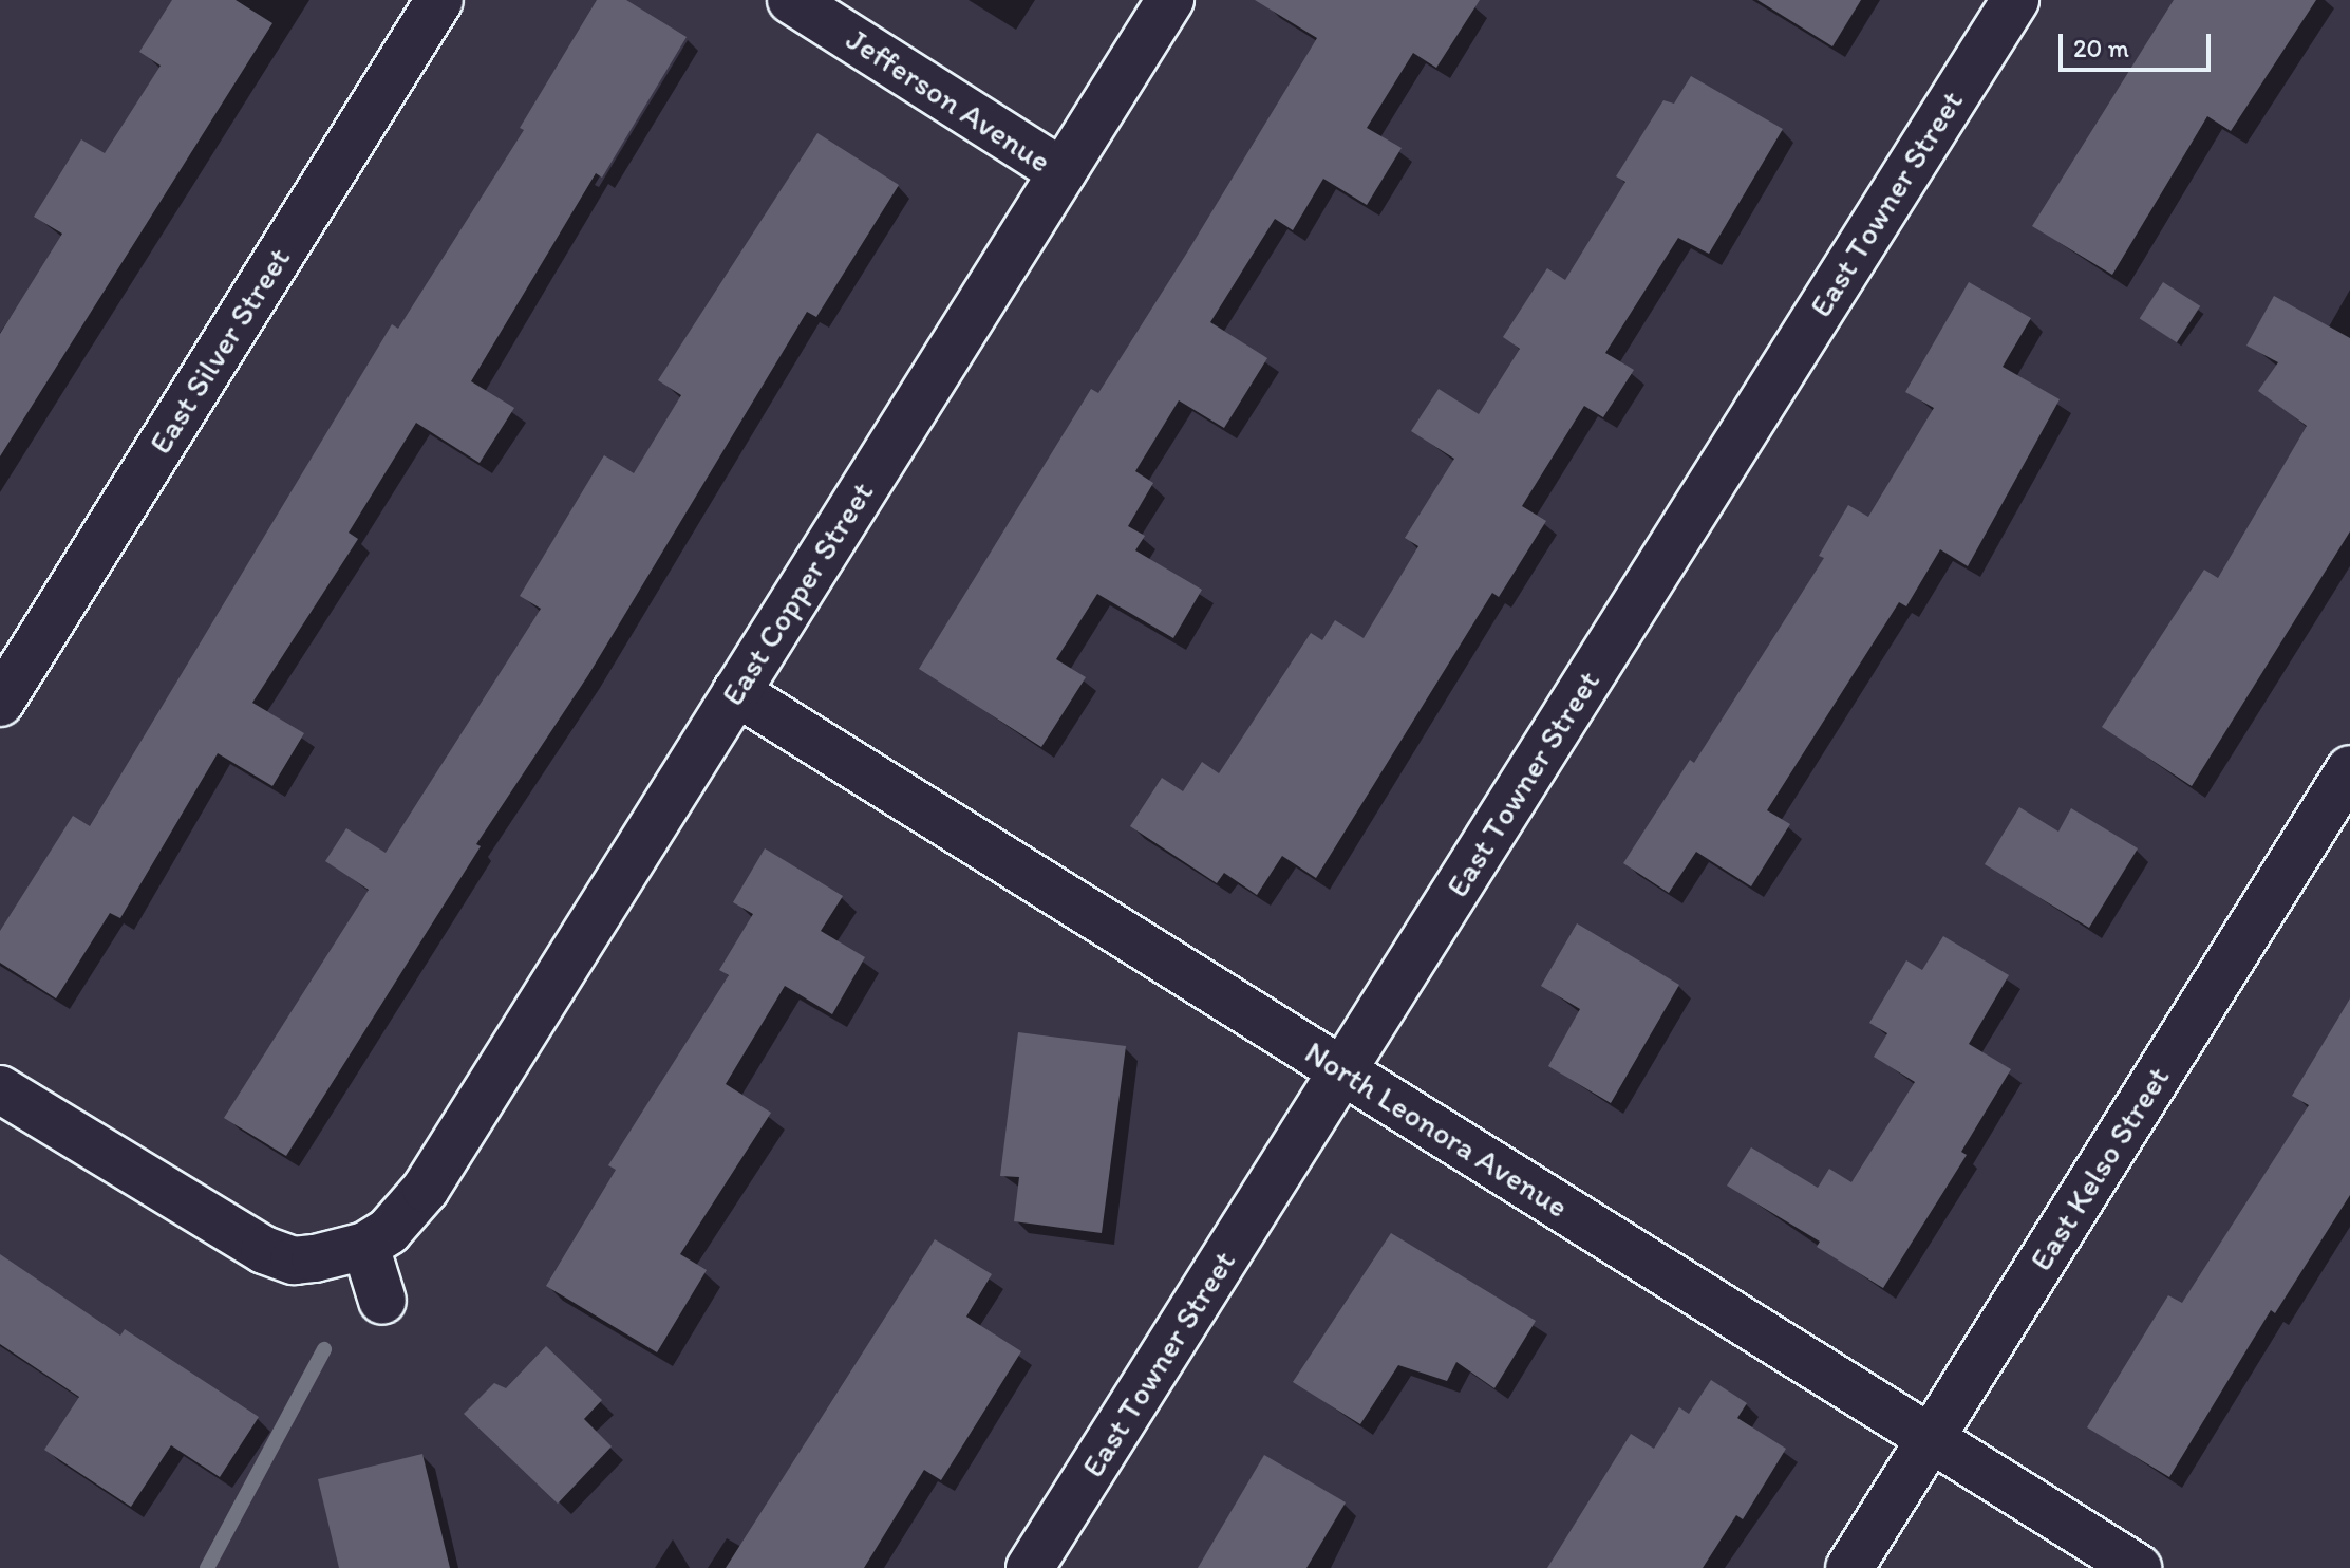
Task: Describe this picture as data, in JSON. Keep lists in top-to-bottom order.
{
  "streets": {
    "street": [
      "Jefferson Avenue",
      "East Towner Street",
      "East Silver Street",
      "East Copper Street",
      "North Leonora Avenue",
      "East Kelso Street"
    ]
  },
  "crossings": [
    ["Jefferson Avenue", "East Copper Street"],
    ["East Towner Street", "North Leonora Avenue"],
    ["East Copper Street", "North Leonora Avenue"],
    ["North Leonora Avenue", "East Kelso Street"]
  ],
  "scale_bar": "20 m"
}
